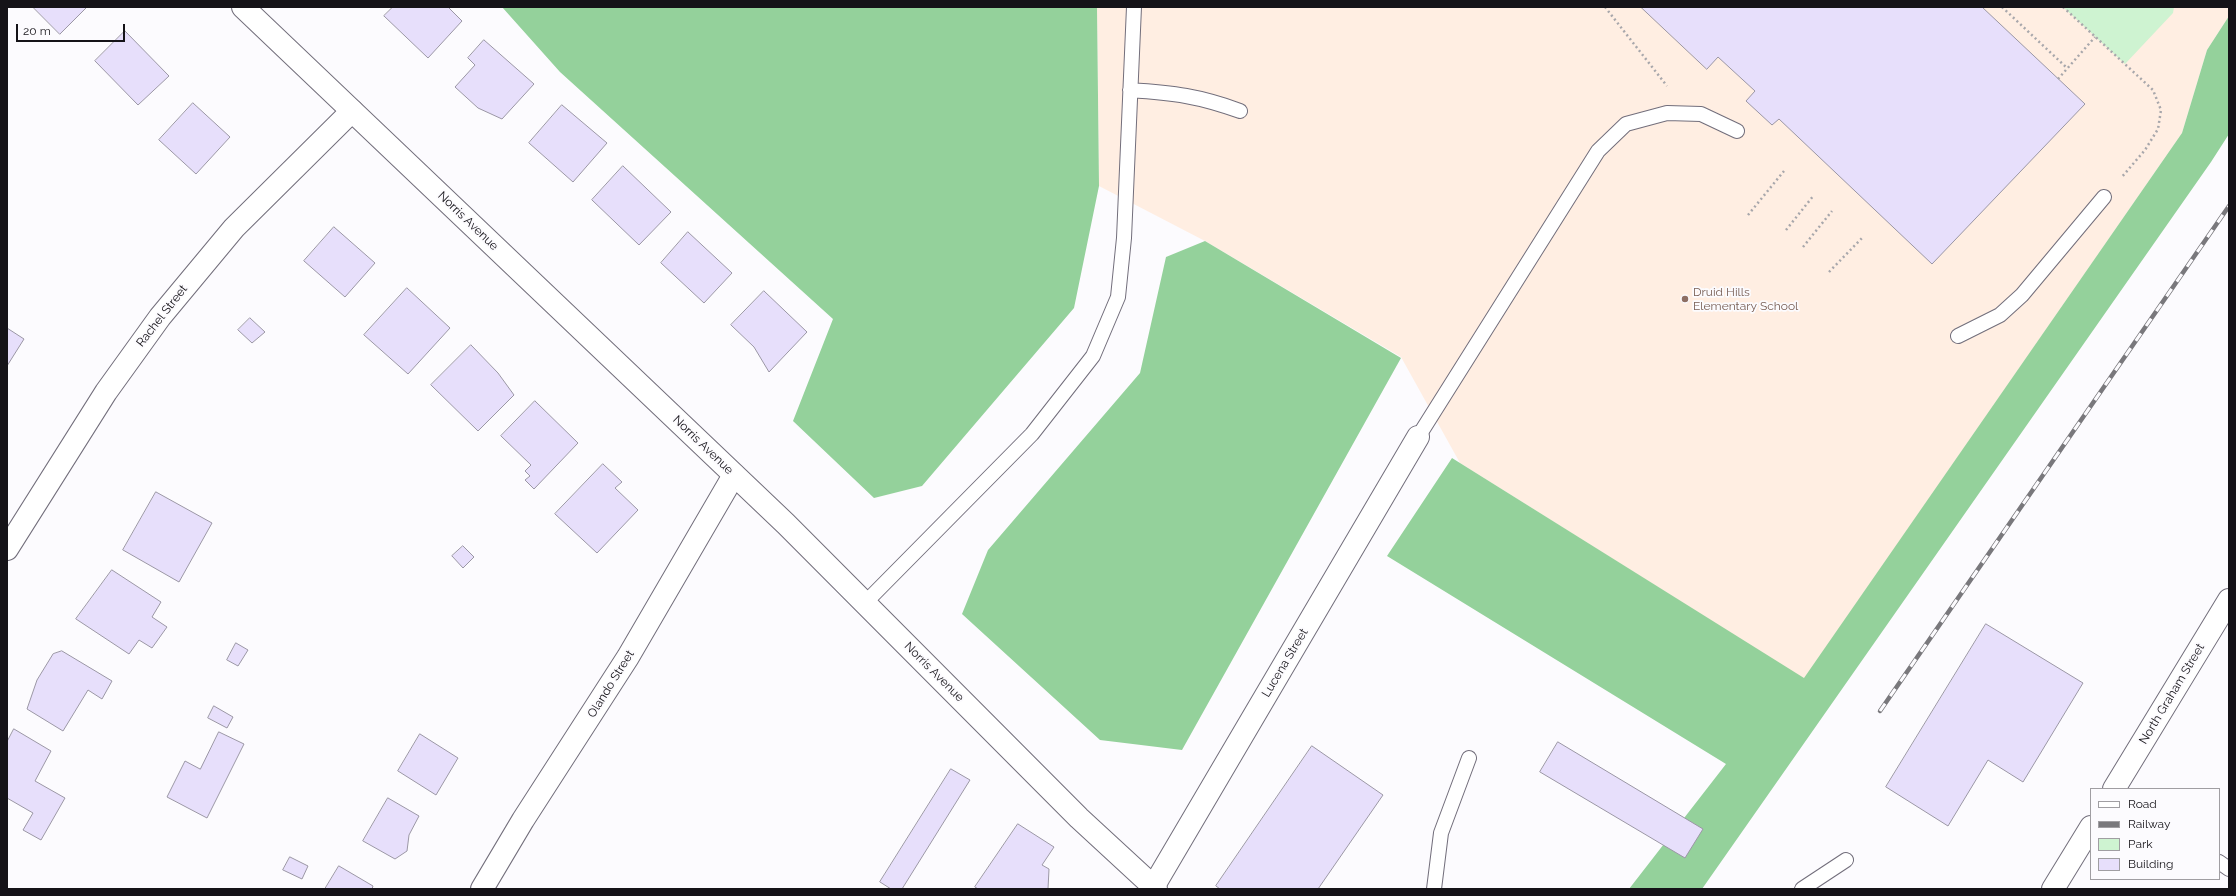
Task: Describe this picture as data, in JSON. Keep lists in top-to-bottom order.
{
  "streets": {
    "street": [
      "Norris Avenue",
      "Rachel Street",
      "Lucena Street",
      "Olando Street",
      "North Graham Street"
    ]
  },
  "crossings": [
    ["Norris Avenue", "Rachel Street"],
    ["Norris Avenue", "Lucena Street"],
    ["Norris Avenue", "Olando Street"]
  ],
  "places": ["Druid Hills Elementary School"],
  "legend": [
    "Road",
    "Railway",
    "Park",
    "Building"
  ],
  "scale_bar": "20 m"
}
